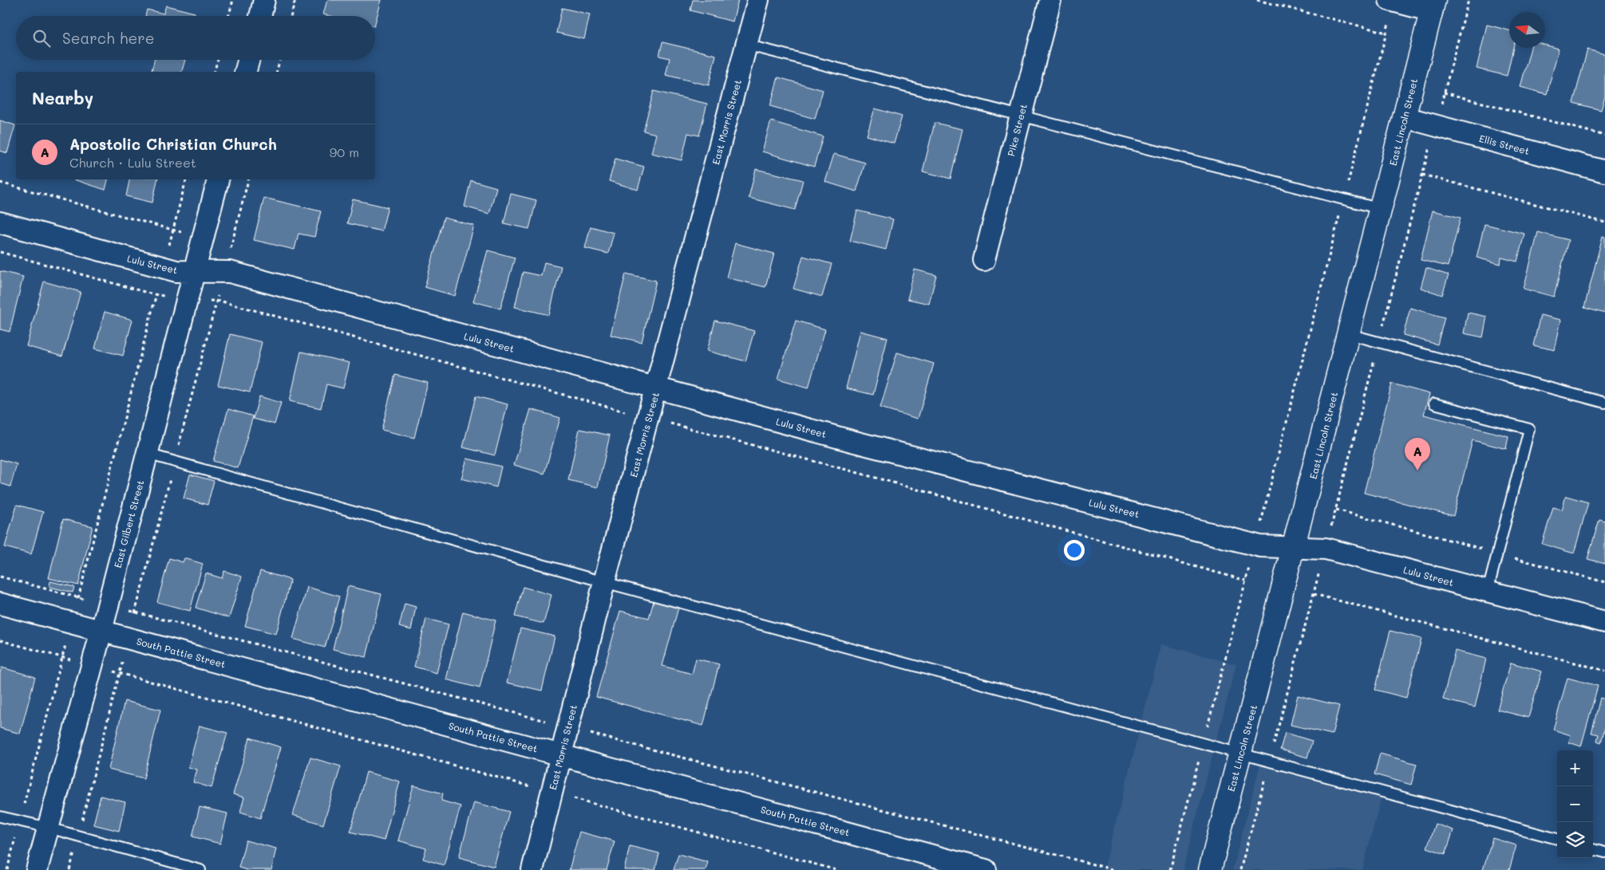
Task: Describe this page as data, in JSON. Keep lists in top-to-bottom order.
{
  "streets": {
    "street": [
      "East Morris Street",
      "East Lincoln Street",
      "Pike Street",
      "Ellis Street",
      "Lulu Street",
      "East Gilbert Street",
      "South Pattie Street"
    ]
  },
  "crossings": [
    ["East Morris Street", "Lulu Street"],
    ["East Morris Street", "South Pattie Street"],
    ["East Lincoln Street", "Ellis Street"],
    ["East Lincoln Street", "Lulu Street"],
    ["Lulu Street", "East Gilbert Street"],
    ["East Gilbert Street", "South Pattie Street"]
  ],
  "north": "left",
  "page": {
    "search": "Search here",
    "heading": "Nearby",
    "list": [
      {
        "mark": "A",
        "name": "Apostolic Christian Church",
        "note": "Church · Lulu Street",
        "value": "90 m"
      }
    ],
    "pins": "A",
    "map_buttons": ["+", "−"]
  }
}
